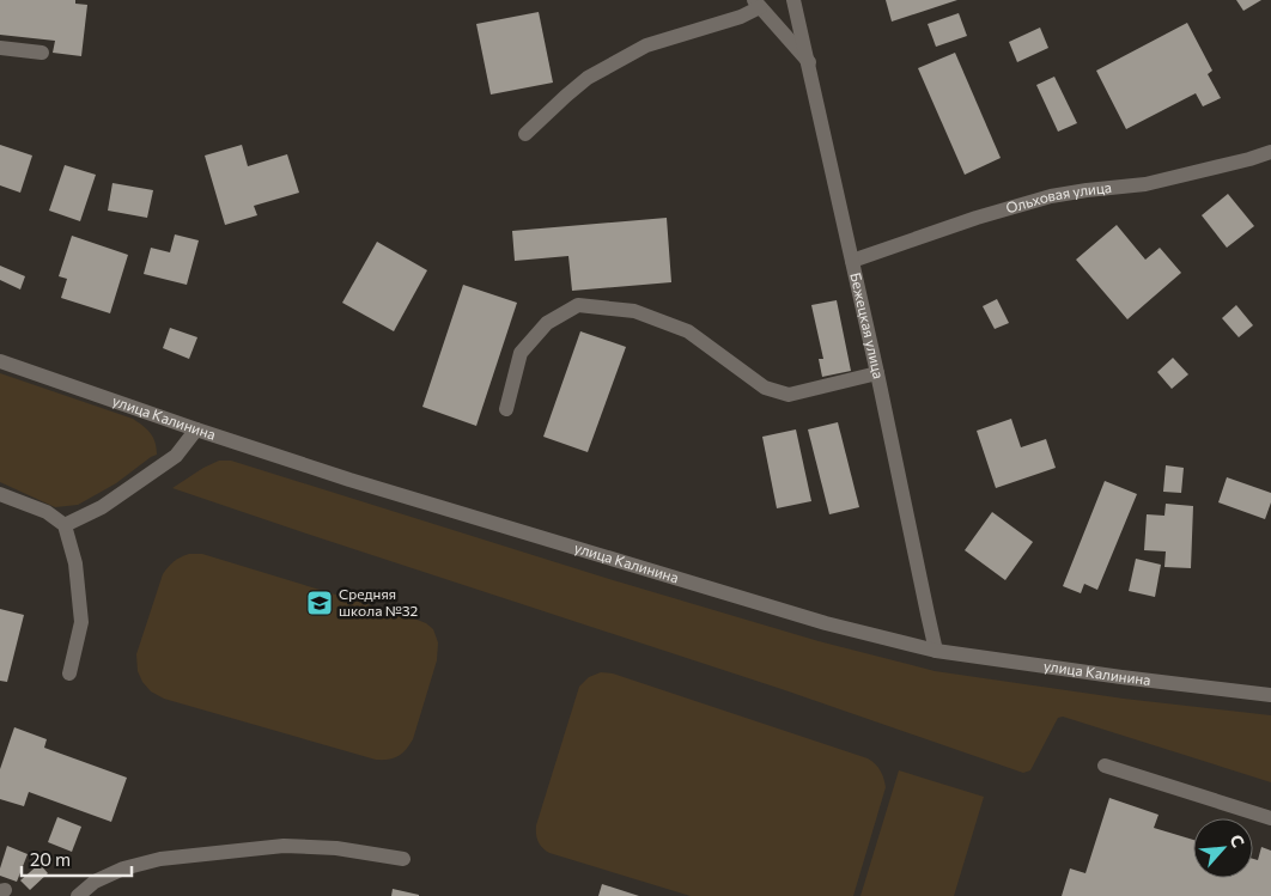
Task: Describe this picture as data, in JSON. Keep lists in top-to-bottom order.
{
  "streets": {
    "main road": ["Ольховая улица", "Бежецкая улица", "улица Калинина"]
  },
  "crossings": [
    ["Ольховая улица", "Бежецкая улица"],
    ["Бежецкая улица", "улица Калинина"]
  ],
  "places": {
    "school or university": ["Средняя школа №32"]
  },
  "scale_bar": "20 m",
  "north": "top right"
}
